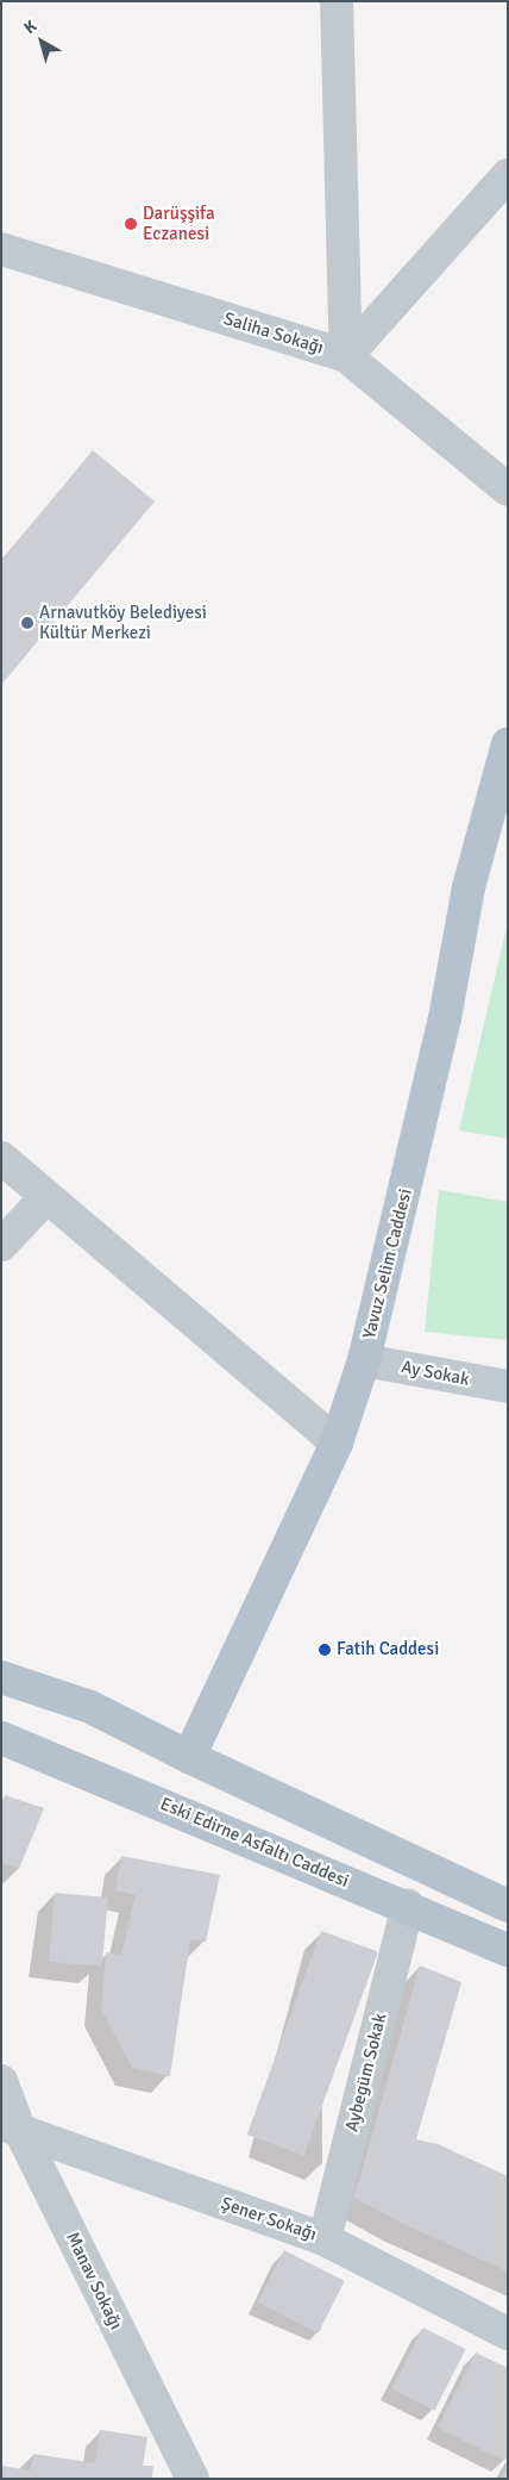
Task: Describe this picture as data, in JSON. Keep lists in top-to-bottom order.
{
  "streets": {
    "main road": ["Yavuz Selim Caddesi", "Eski Edirne Asfaltı Caddesi"],
    "street": [
      "Saliha Sokağı",
      "Ay Sokak",
      "Aybegüm Sokak",
      "Şener Sokağı",
      "Manav Sokağı"
    ]
  },
  "crossings": [
    ["Yavuz Selim Caddesi", "Ay Sokak"],
    ["Eski Edirne Asfaltı Caddesi", "Aybegüm Sokak"],
    ["Aybegüm Sokak", "Şener Sokağı"],
    ["Şener Sokağı", "Manav Sokağı"]
  ],
  "places": ["Darüşşifa Eczanesi", "Arnavutköy Belediyesi Kültür Merkezi", "Fatih Caddesi"],
  "north": "top left"
}
